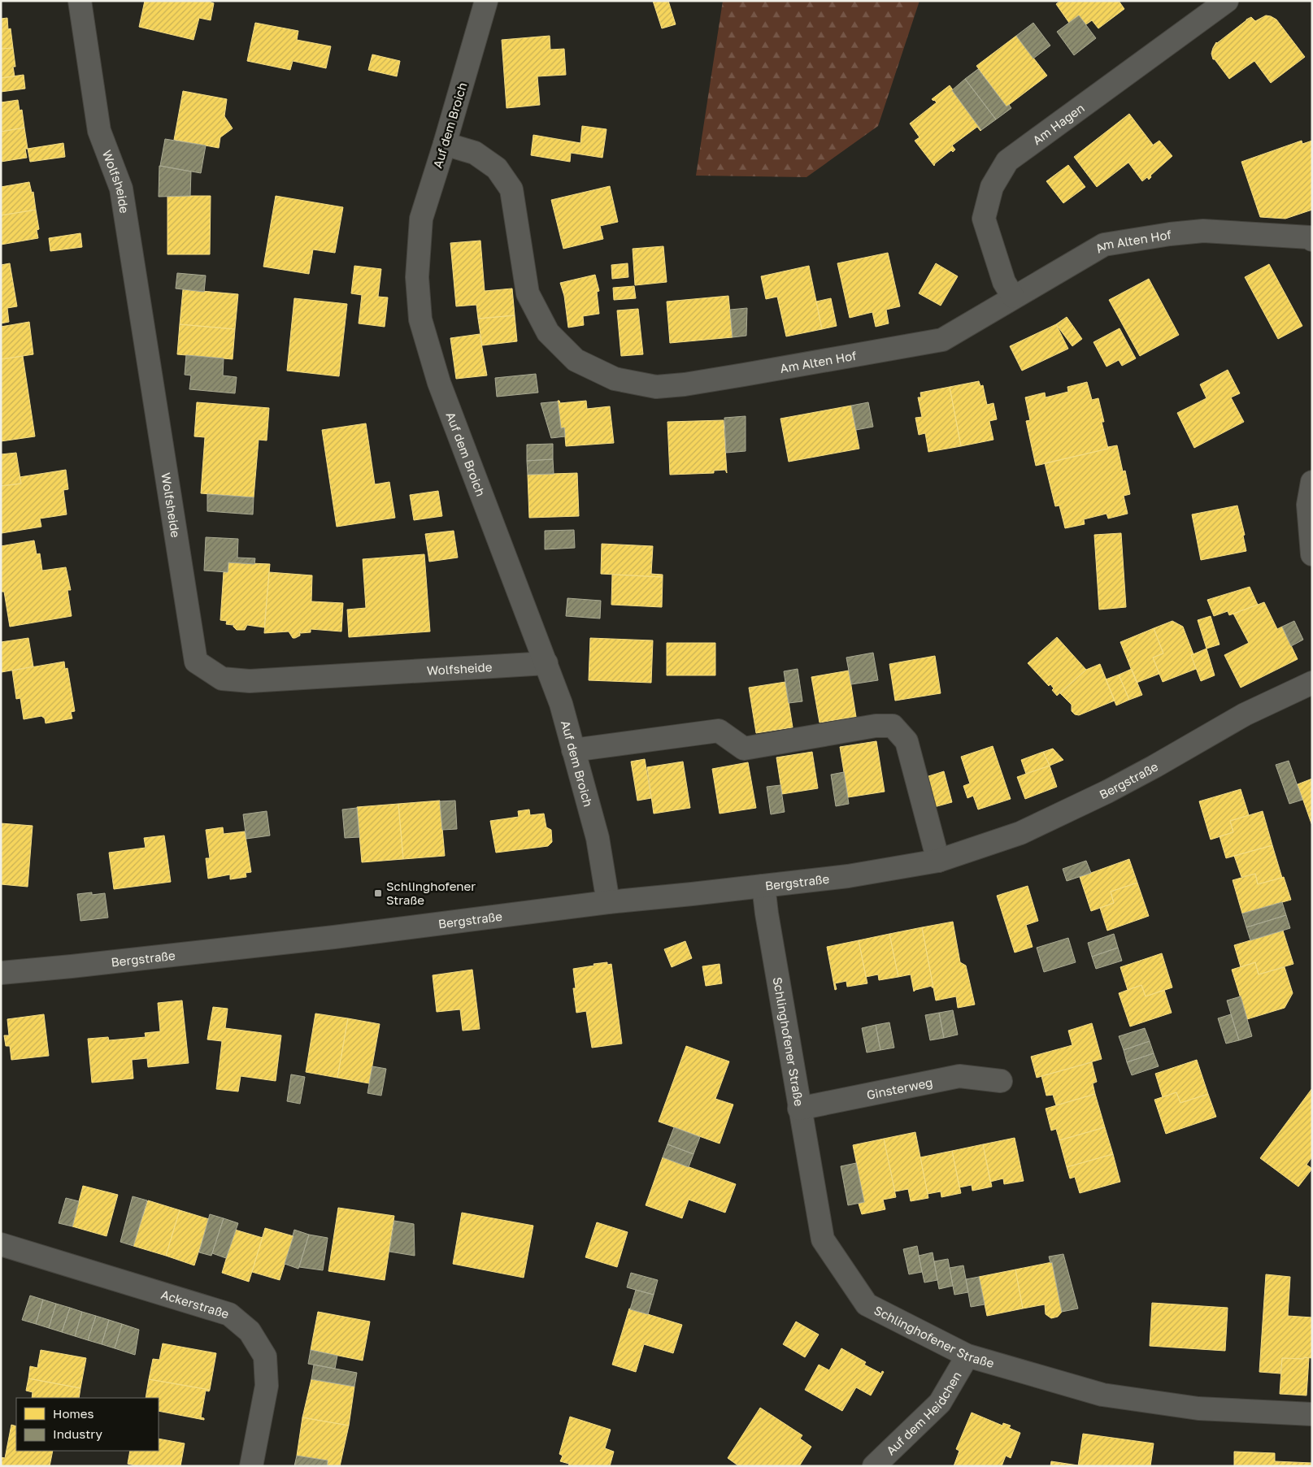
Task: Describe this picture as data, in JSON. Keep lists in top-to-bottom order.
{
  "streets": {
    "street": [
      "Am Hagen",
      "Auf dem Broich",
      "Wolfsheide",
      "Am Alten Hof",
      "Bergstraße",
      "Schlinghofener Straße",
      "Ginsterweg",
      "Ackerstraße",
      "Auf dem Heidchen"
    ]
  },
  "crossings": [
    ["Am Hagen", "Am Alten Hof"],
    ["Auf dem Broich", "Wolfsheide"],
    ["Auf dem Broich", "Am Alten Hof"],
    ["Auf dem Broich", "Bergstraße"],
    ["Bergstraße", "Schlinghofener Straße"],
    ["Schlinghofener Straße", "Ginsterweg"],
    ["Schlinghofener Straße", "Auf dem Heidchen"]
  ],
  "places": {
    "transit": ["Schlinghofener Straße"]
  },
  "legend": ["Homes", "Industry"]
}
